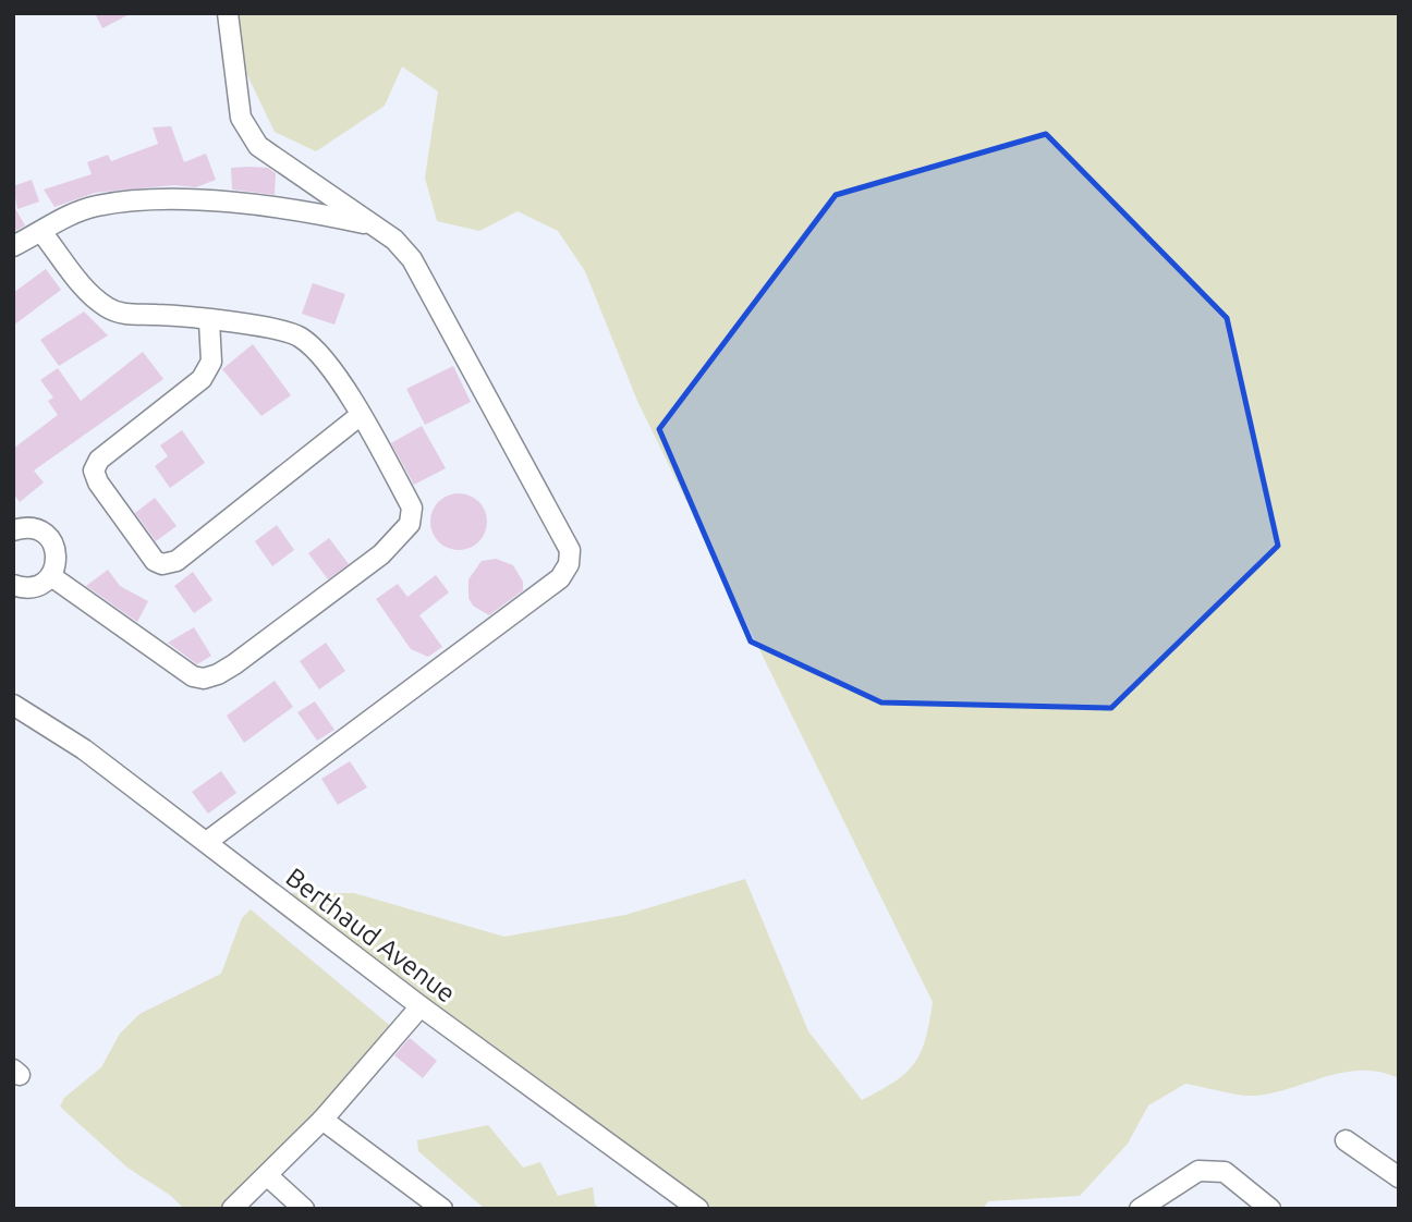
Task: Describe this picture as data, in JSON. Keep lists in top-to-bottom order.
{
  "streets": {
    "street": ["Berthaud Avenue"]
  }
}
